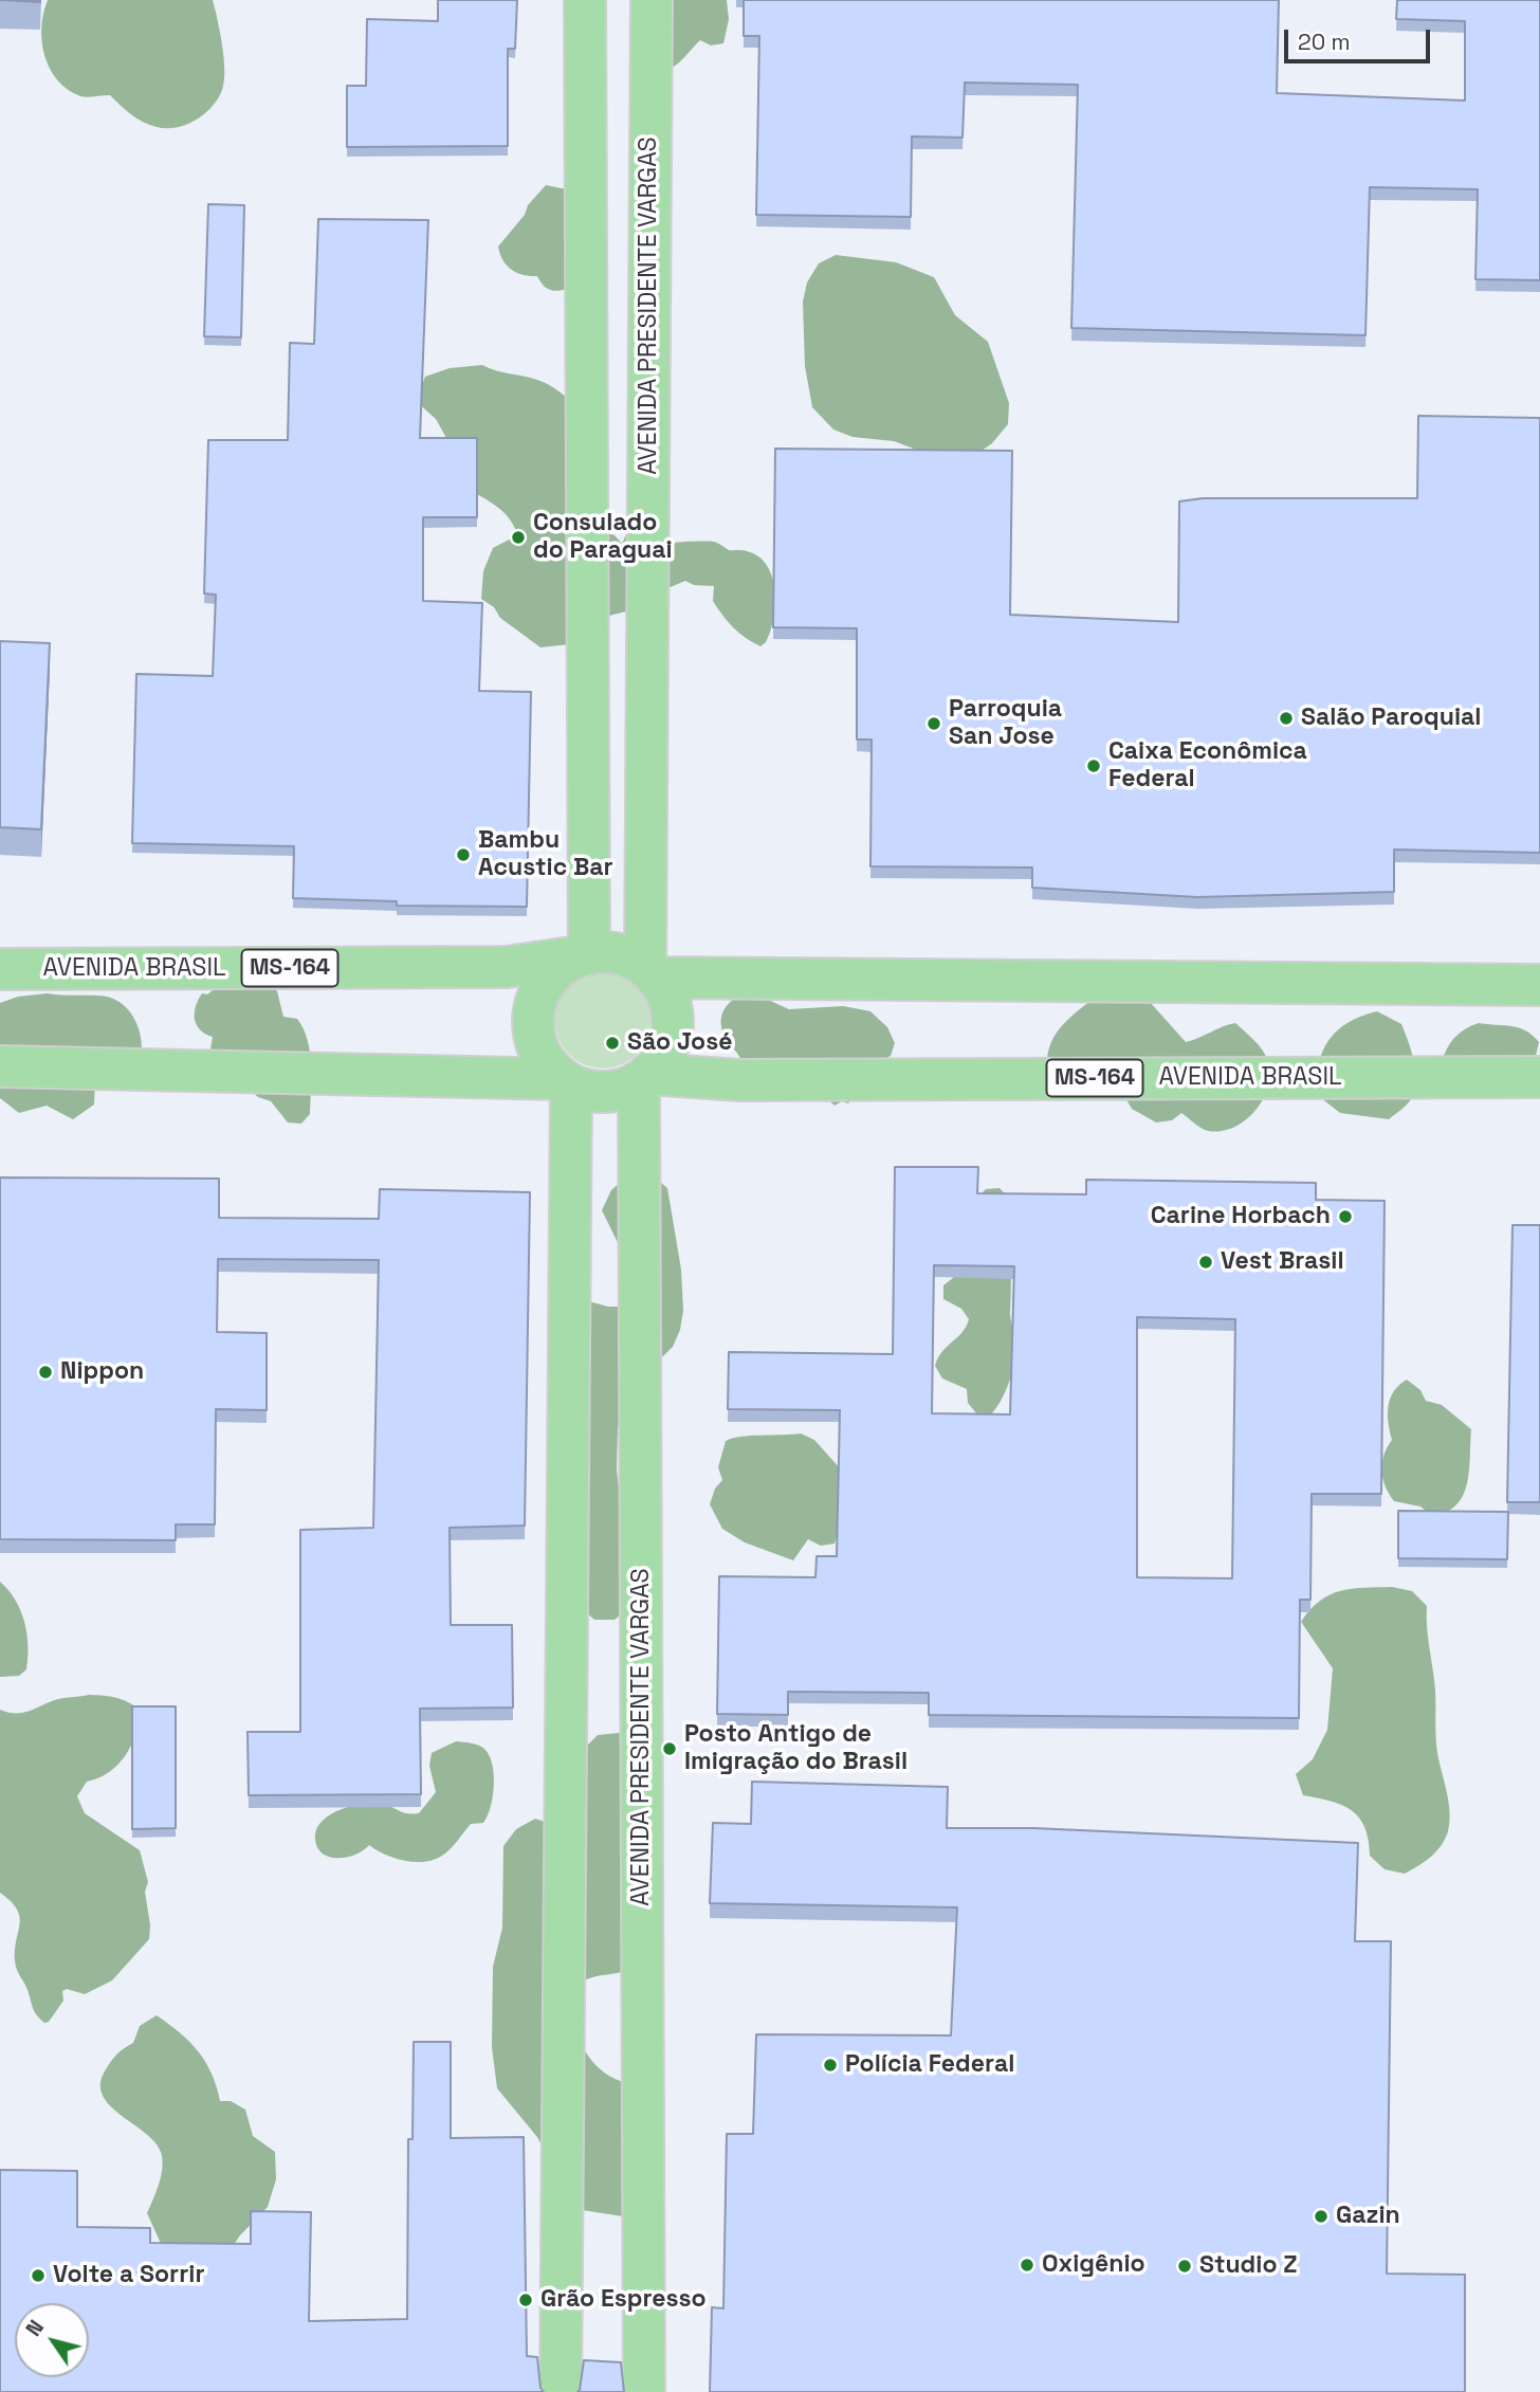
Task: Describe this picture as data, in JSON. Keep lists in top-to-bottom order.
{
  "streets": {
    "main road": ["AVENIDA PRESIDENTE VARGAS", "MS-164", "AVENIDA BRASIL"]
  },
  "crossings": [
    ["AVENIDA PRESIDENTE VARGAS", "MS-164"],
    ["AVENIDA PRESIDENTE VARGAS", "AVENIDA BRASIL"],
    ["MS-164", "AVENIDA BRASIL"]
  ],
  "places": [
    "Consulado do Paraguai",
    "Salão Paroquial",
    "Parroquia San Jose",
    "Caixa Econômica Federal",
    "Bambu Acustic Bar",
    "São José",
    "Carine Horbach",
    "Vest Brasil",
    "Nippon",
    "Posto Antigo de Imigração do Brasil",
    "Polícia Federal",
    "Gazin",
    "Oxigênio",
    "Studio Z",
    "Volte a Sorrir",
    "Grão Espresso"
  ],
  "scale_bar": "20 m",
  "north": "top left"
}
